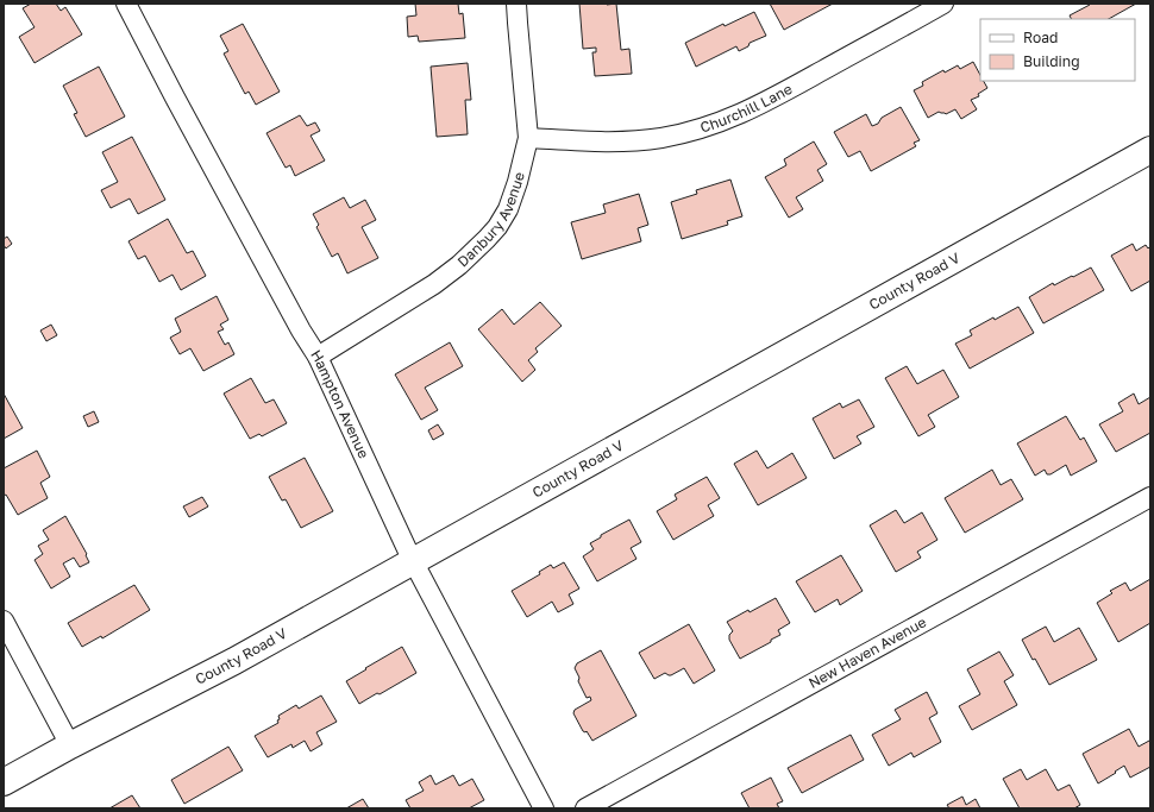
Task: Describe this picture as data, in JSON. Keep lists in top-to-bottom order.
{
  "streets": {
    "main road": ["County Road V"],
    "street": [
      "Churchill Lane",
      "Danbury Avenue",
      "Hampton Avenue",
      "New Haven Avenue"
    ]
  },
  "crossings": [
    ["Churchill Lane", "Danbury Avenue"],
    ["Danbury Avenue", "Hampton Avenue"],
    ["County Road V", "Hampton Avenue"]
  ],
  "legend": ["Road", "Building"]
}
